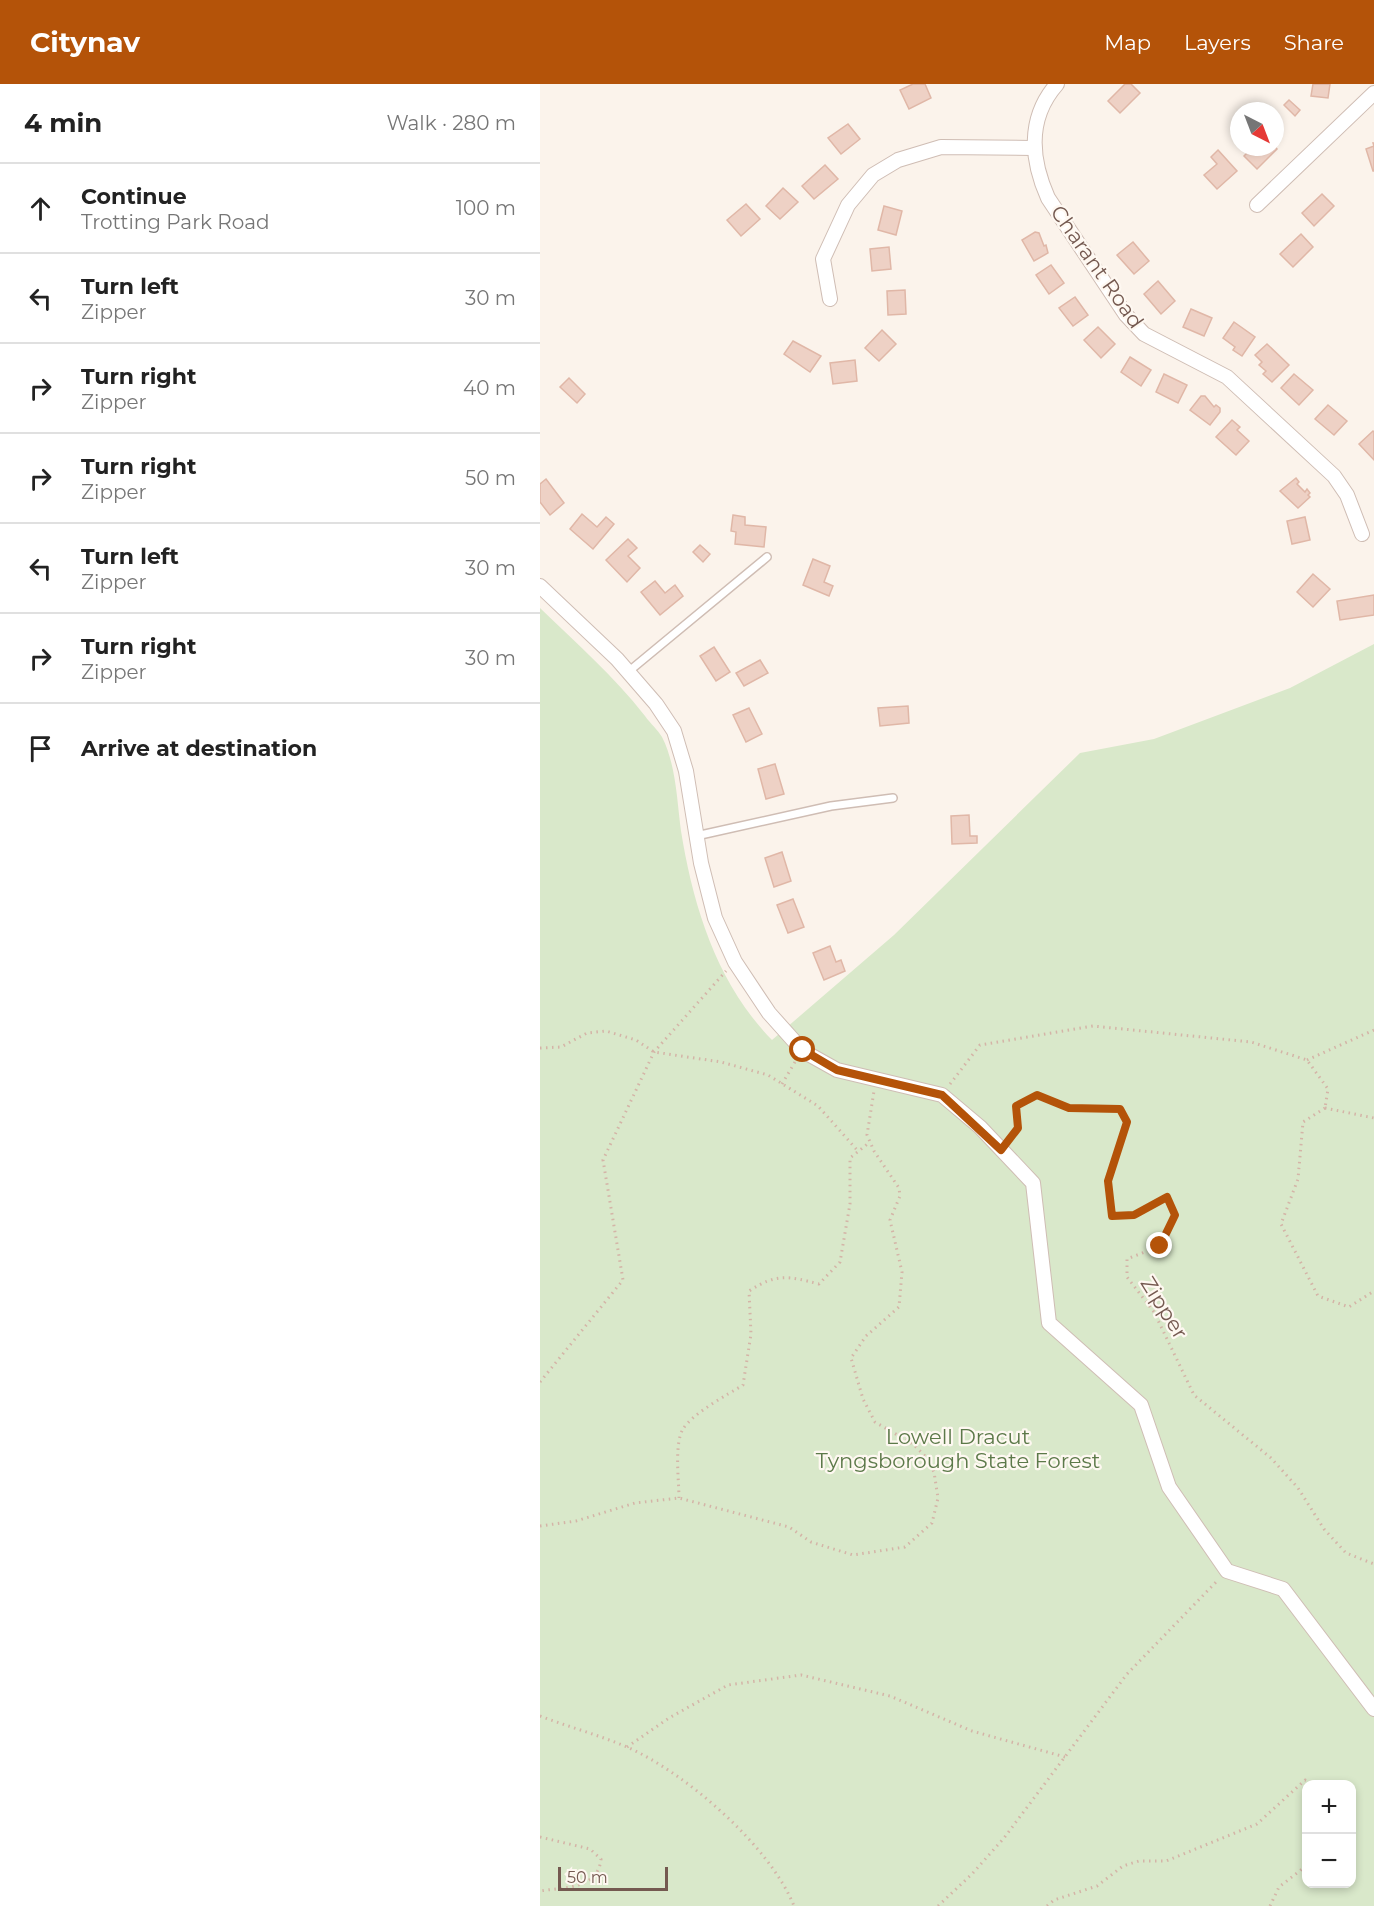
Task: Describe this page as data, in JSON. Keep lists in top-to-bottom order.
{
  "streets": {
    "street": ["Charant Road"],
    "path": ["Zipper"]
  },
  "parks": ["Lowell Dracut Tyngsborough State Forest"],
  "scale_bar": "50 m",
  "north": "bottom right",
  "page": {
    "header": "Citynav",
    "nav": ["Map", "Layers", "Share"],
    "heading": ["4 min", "Walk · 280 m"],
    "list": [
      ["Continue", "Trotting Park Road", "100 m"],
      ["Turn left", "Zipper", "30 m"],
      ["Turn right", "Zipper", "40 m"],
      ["Turn right", "Zipper", "50 m"],
      ["Turn left", "Zipper", "30 m"],
      ["Turn right", "Zipper", "30 m"],
      "Arrive at destination"
    ],
    "map_buttons": ["+", "−"],
    "scale": "50 m"
  }
}
